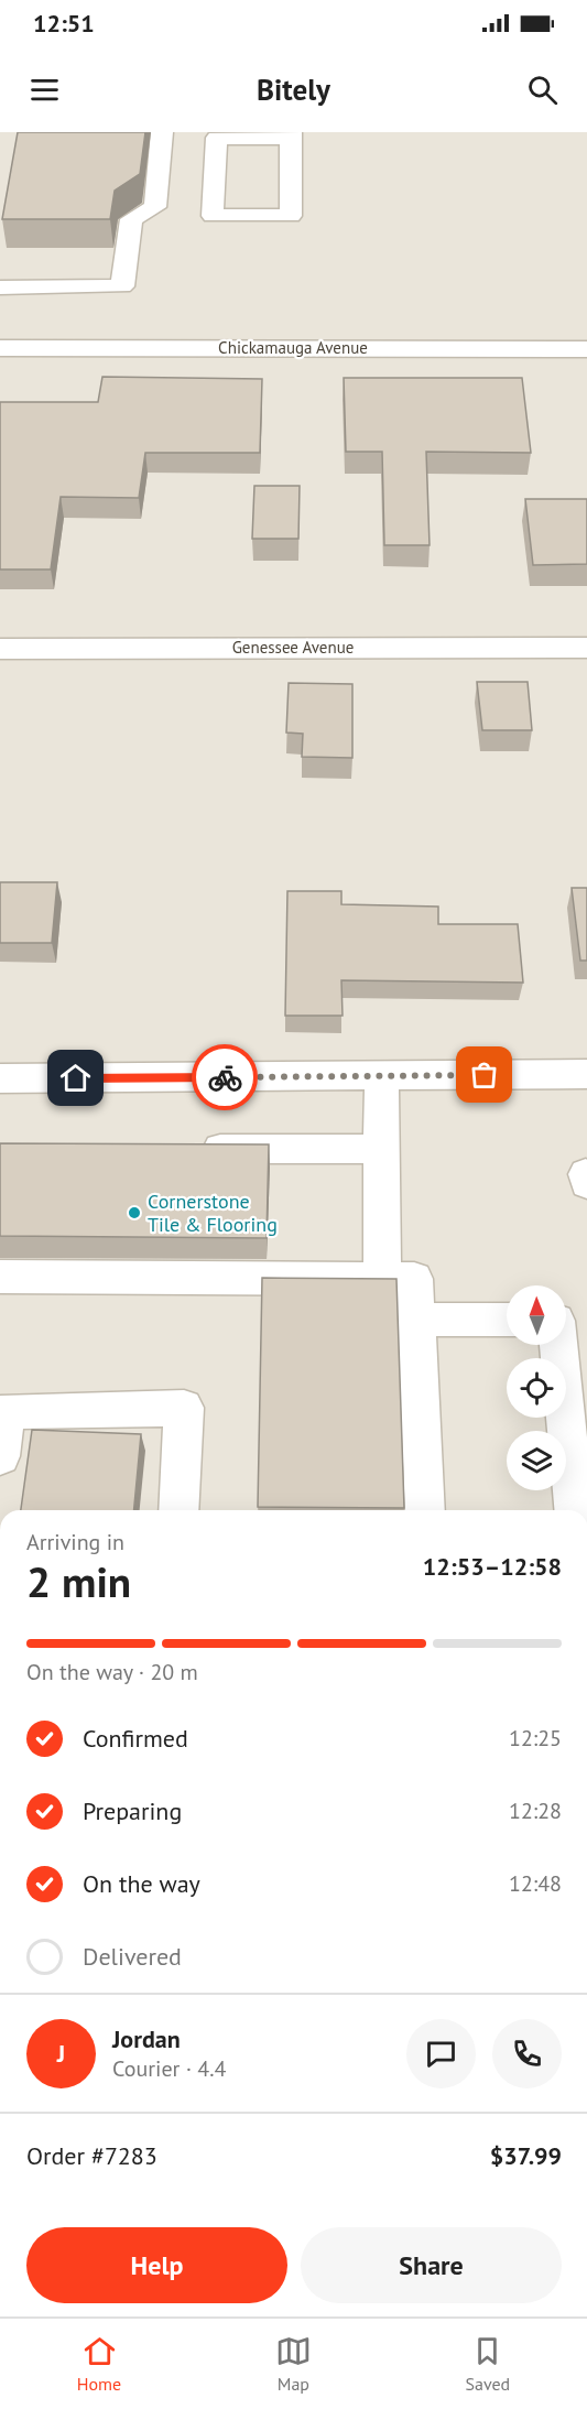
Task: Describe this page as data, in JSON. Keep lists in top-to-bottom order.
{
  "streets": {
    "street": ["Chickamauga Avenue", "Genessee Avenue"]
  },
  "places": ["Cornerstone Tile & Flooring"],
  "north": "top",
  "page": {
    "status": "12:51",
    "header": "Bitely",
    "heading": ["2 min", "Arriving in", "12:53–12:58"],
    "panel": [
      "Jordan",
      "Courier · 4.4",
      "Order #7283",
      "$37.99"
    ],
    "bar": "On the way · 20 m",
    "list": [
      ["Confirmed", "12:25"],
      ["Preparing", "12:28"],
      ["On the way", "12:48"],
      "Delivered"
    ],
    "round": "J",
    "buttons": ["Help", "Share"],
    "tabs": ["Home", "Map", "Saved"]
  }
}
